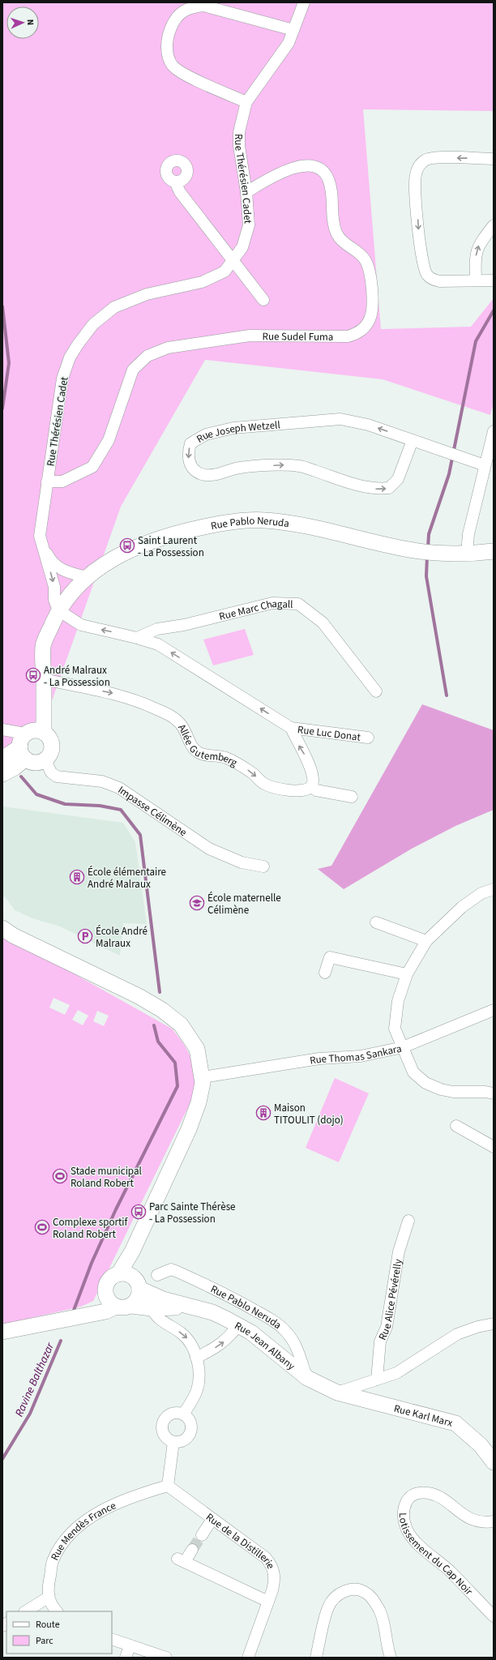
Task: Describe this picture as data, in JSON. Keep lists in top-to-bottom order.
{
  "streets": {
    "main road": ["Rue Pablo Neruda", "Rue Jean Albany", "Rue Karl Marx"],
    "street": [
      "Rue Thérésien Cadet",
      "Rue Sudel Fuma",
      "Rue Joseph Wetzell",
      "Rue Marc Chagall",
      "Rue Luc Donat",
      "Allée Gutemberg",
      "Impasse Célimène",
      "Rue Thomas Sankara",
      "Rue Alice Pévérelly",
      "Rue Mendès France",
      "Rue de la Distillerie",
      "Lotissement du Cap Noir"
    ]
  },
  "crossings": [
    ["Rue Thérésien Cadet", "Rue Sudel Fuma"],
    ["Rue Pablo Neruda", "Allée Gutemberg"],
    ["Rue Pablo Neruda", "Impasse Célimène"],
    ["Rue Pablo Neruda", "Rue Jean Albany"],
    ["Rue Jean Albany", "Rue Karl Marx"],
    ["Rue Mendès France", "Rue de la Distillerie"]
  ],
  "water": ["Ravine Balthazar"],
  "places": {
    "bus stop": ["Saint Laurent - La Possession", "André Malraux - La Possession", "Parc Sainte Thérèse - La Possession"],
    "building": ["École élémentaire André Malraux", "Maison TITOULIT (dojo)"],
    "school or university": ["École maternelle Célimène"],
    "parking": ["École André Malraux"],
    "sports": ["Stade municipal Roland Robert", "Complexe sportif Roland Robert"]
  },
  "legend": ["Route", "Parc"],
  "north": "right"
}
